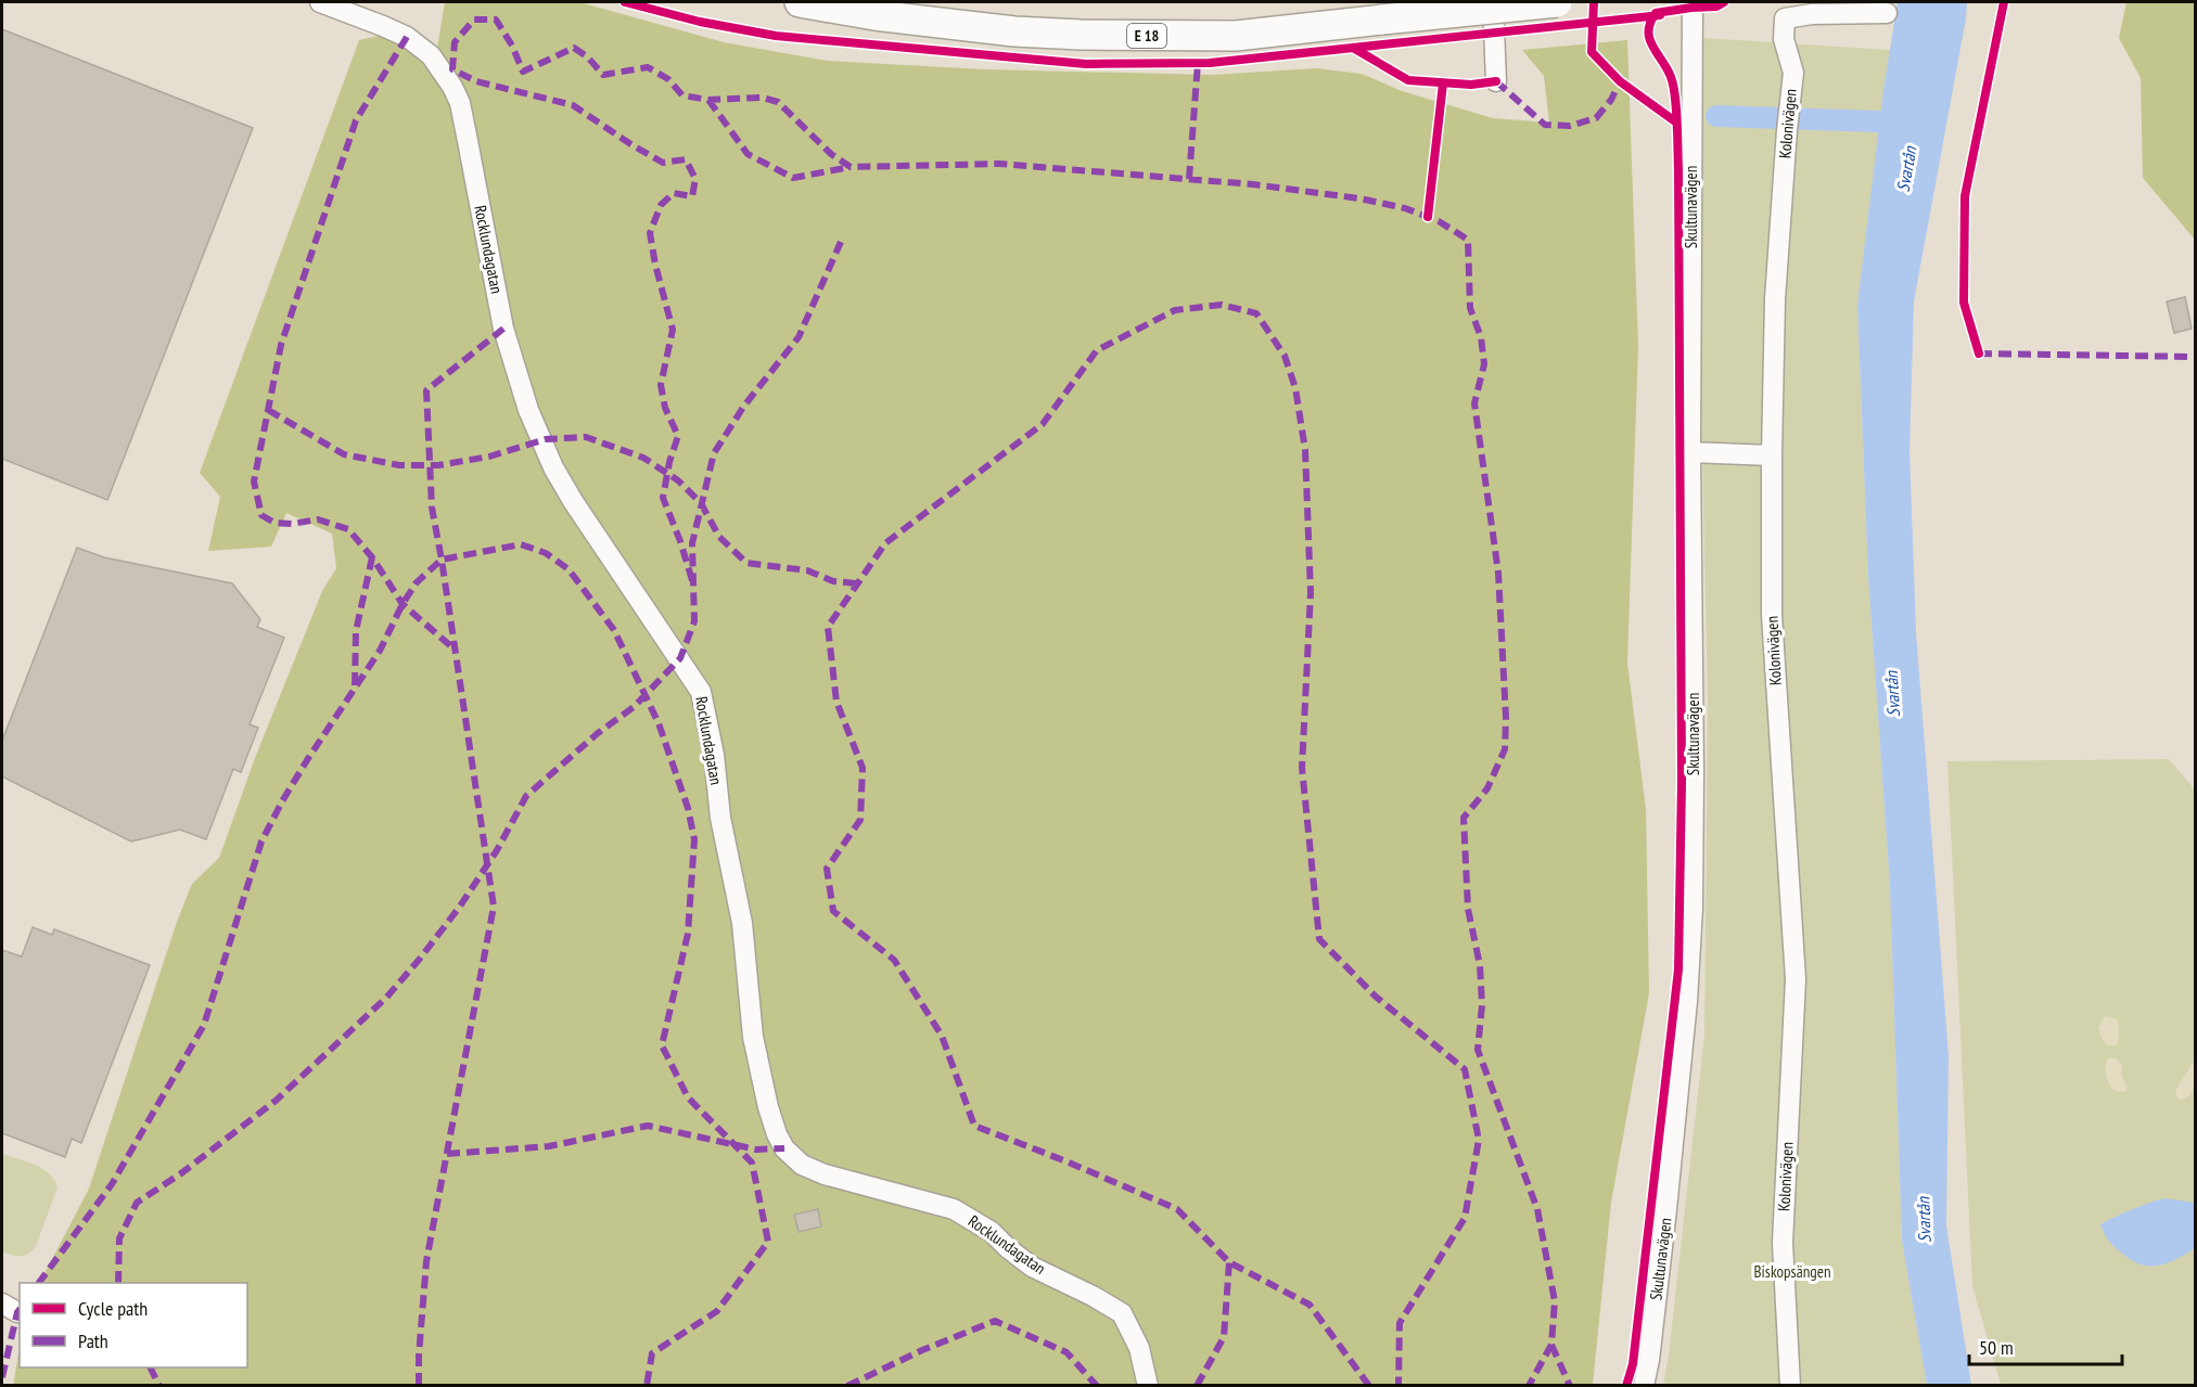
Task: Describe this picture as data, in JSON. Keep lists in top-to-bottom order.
{
  "streets": {
    "highway": ["E 18"],
    "street": ["Kolonivägen", "Skultunavägen", "Rocklundagatan"]
  },
  "water": ["Svartån"],
  "parks": ["Biskopsängen"],
  "legend": ["Cycle path", "Path"],
  "scale_bar": "50 m"
}
